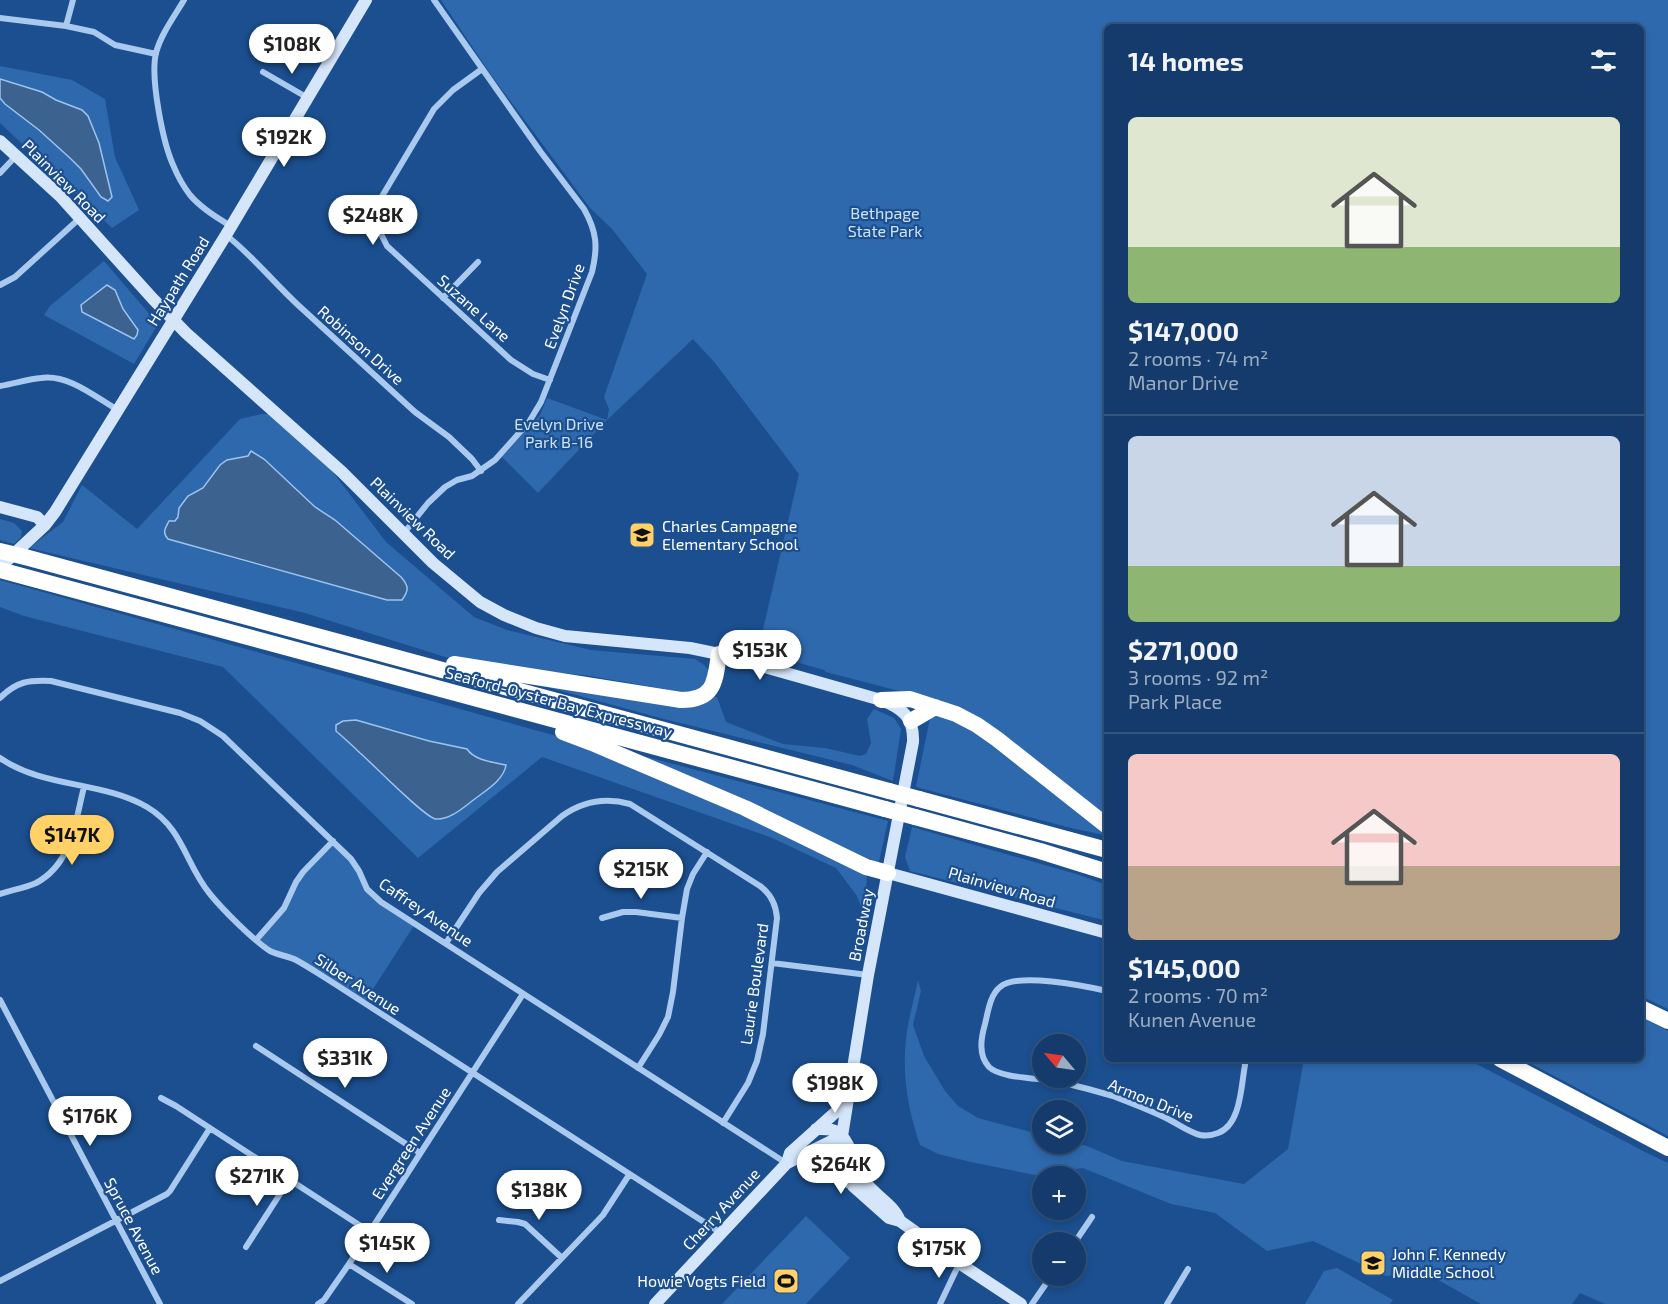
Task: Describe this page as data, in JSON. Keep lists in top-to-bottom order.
{
  "streets": {
    "highway": ["Seaford-Oyster Bay Expressway"],
    "main road": [
      "Plainview Road",
      "Haypath Road",
      "Broadway",
      "Cherry Avenue"
    ],
    "street": [
      "Evelyn Drive",
      "Suzane Lane",
      "Robinson Drive",
      "Caffrey Avenue",
      "Silber Avenue",
      "Laurie Boulevard",
      "Armon Drive",
      "Evergreen Avenue",
      "Spruce Avenue"
    ]
  },
  "crossings": [
    ["Plainview Road", "Haypath Road"],
    ["Plainview Road", "Evelyn Drive"],
    ["Plainview Road", "Broadway"],
    ["Haypath Road", "Robinson Drive"],
    ["Haypath Road", "Seaford-Oyster Bay Expressway"],
    ["Evelyn Drive", "Suzane Lane"],
    ["Evelyn Drive", "Robinson Drive"],
    ["Caffrey Avenue", "Laurie Boulevard"],
    ["Caffrey Avenue", "Evergreen Avenue"],
    ["Caffrey Avenue", "Cherry Avenue"],
    ["Broadway", "Cherry Avenue"],
    ["Silber Avenue", "Evergreen Avenue"],
    ["Silber Avenue", "Cherry Avenue"]
  ],
  "parks": ["Bethpage State Park", "Evelyn Drive Park B-16"],
  "places": {
    "school or university": ["Charles Campagne Elementary School", "John F. Kennedy Middle School"],
    "sports": ["Howie Vogts Field"]
  },
  "north": "top left",
  "page": {
    "price": [
      "$108K",
      "$192K",
      "$248K",
      "$153K",
      "$147K",
      "$215K",
      "$331K",
      "$198K",
      "$176K",
      "$264K",
      "$271K",
      "$138K",
      "$145K",
      "$175K"
    ],
    "heading": "14 homes",
    "list": [
      {
        "name": "$147,000",
        "note": "2 rooms · 74 m² · Manor Drive"
      },
      {
        "name": "$271,000",
        "note": "3 rooms · 92 m² · Park Place"
      },
      {
        "name": "$145,000",
        "note": "2 rooms · 70 m² · Kunen Avenue"
      }
    ],
    "map_buttons": ["+", "−"]
  }
}
